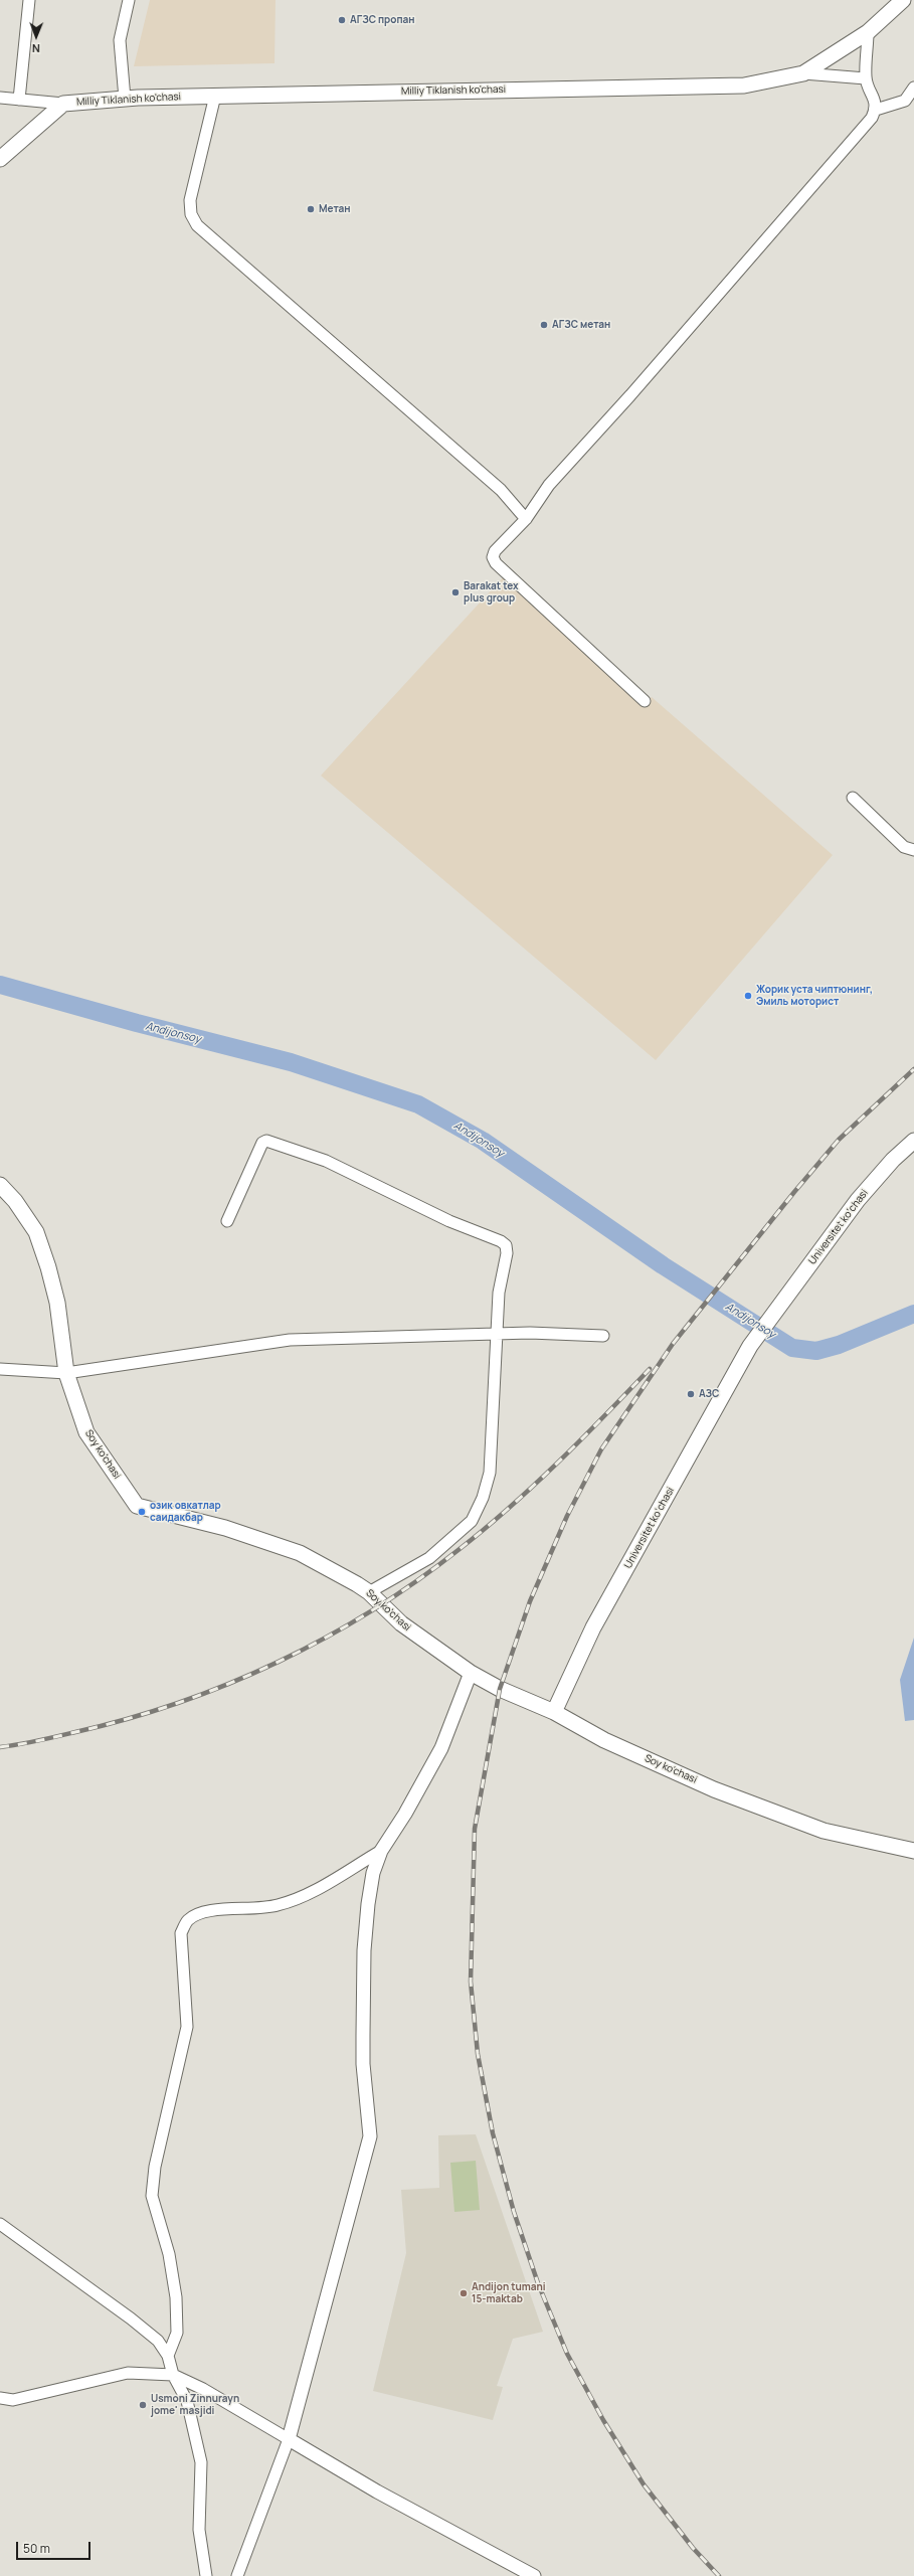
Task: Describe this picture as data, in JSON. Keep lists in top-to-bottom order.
{
  "streets": {
    "main road": ["Milliy Tiklanish ko'chasi", "Universitet kо‘chasi", "Soy ko'chasi"]
  },
  "crossings": [
    ["Universitet kо‘chasi", "Soy ko'chasi"]
  ],
  "water": ["Andijonsoy"],
  "places": [
    "АГЗС пропан",
    "Метан",
    "АГЗС метан",
    "Barakat tex plus group",
    "Жорик уста чиптюнинг, Эмиль моторист",
    "АЗС",
    "озик овкатлар саидакбар",
    "Andijon tumani 15-maktab",
    "Usmoni Zinnurayn jome' masjidi"
  ],
  "scale_bar": "50 m",
  "north": "bottom"
}
